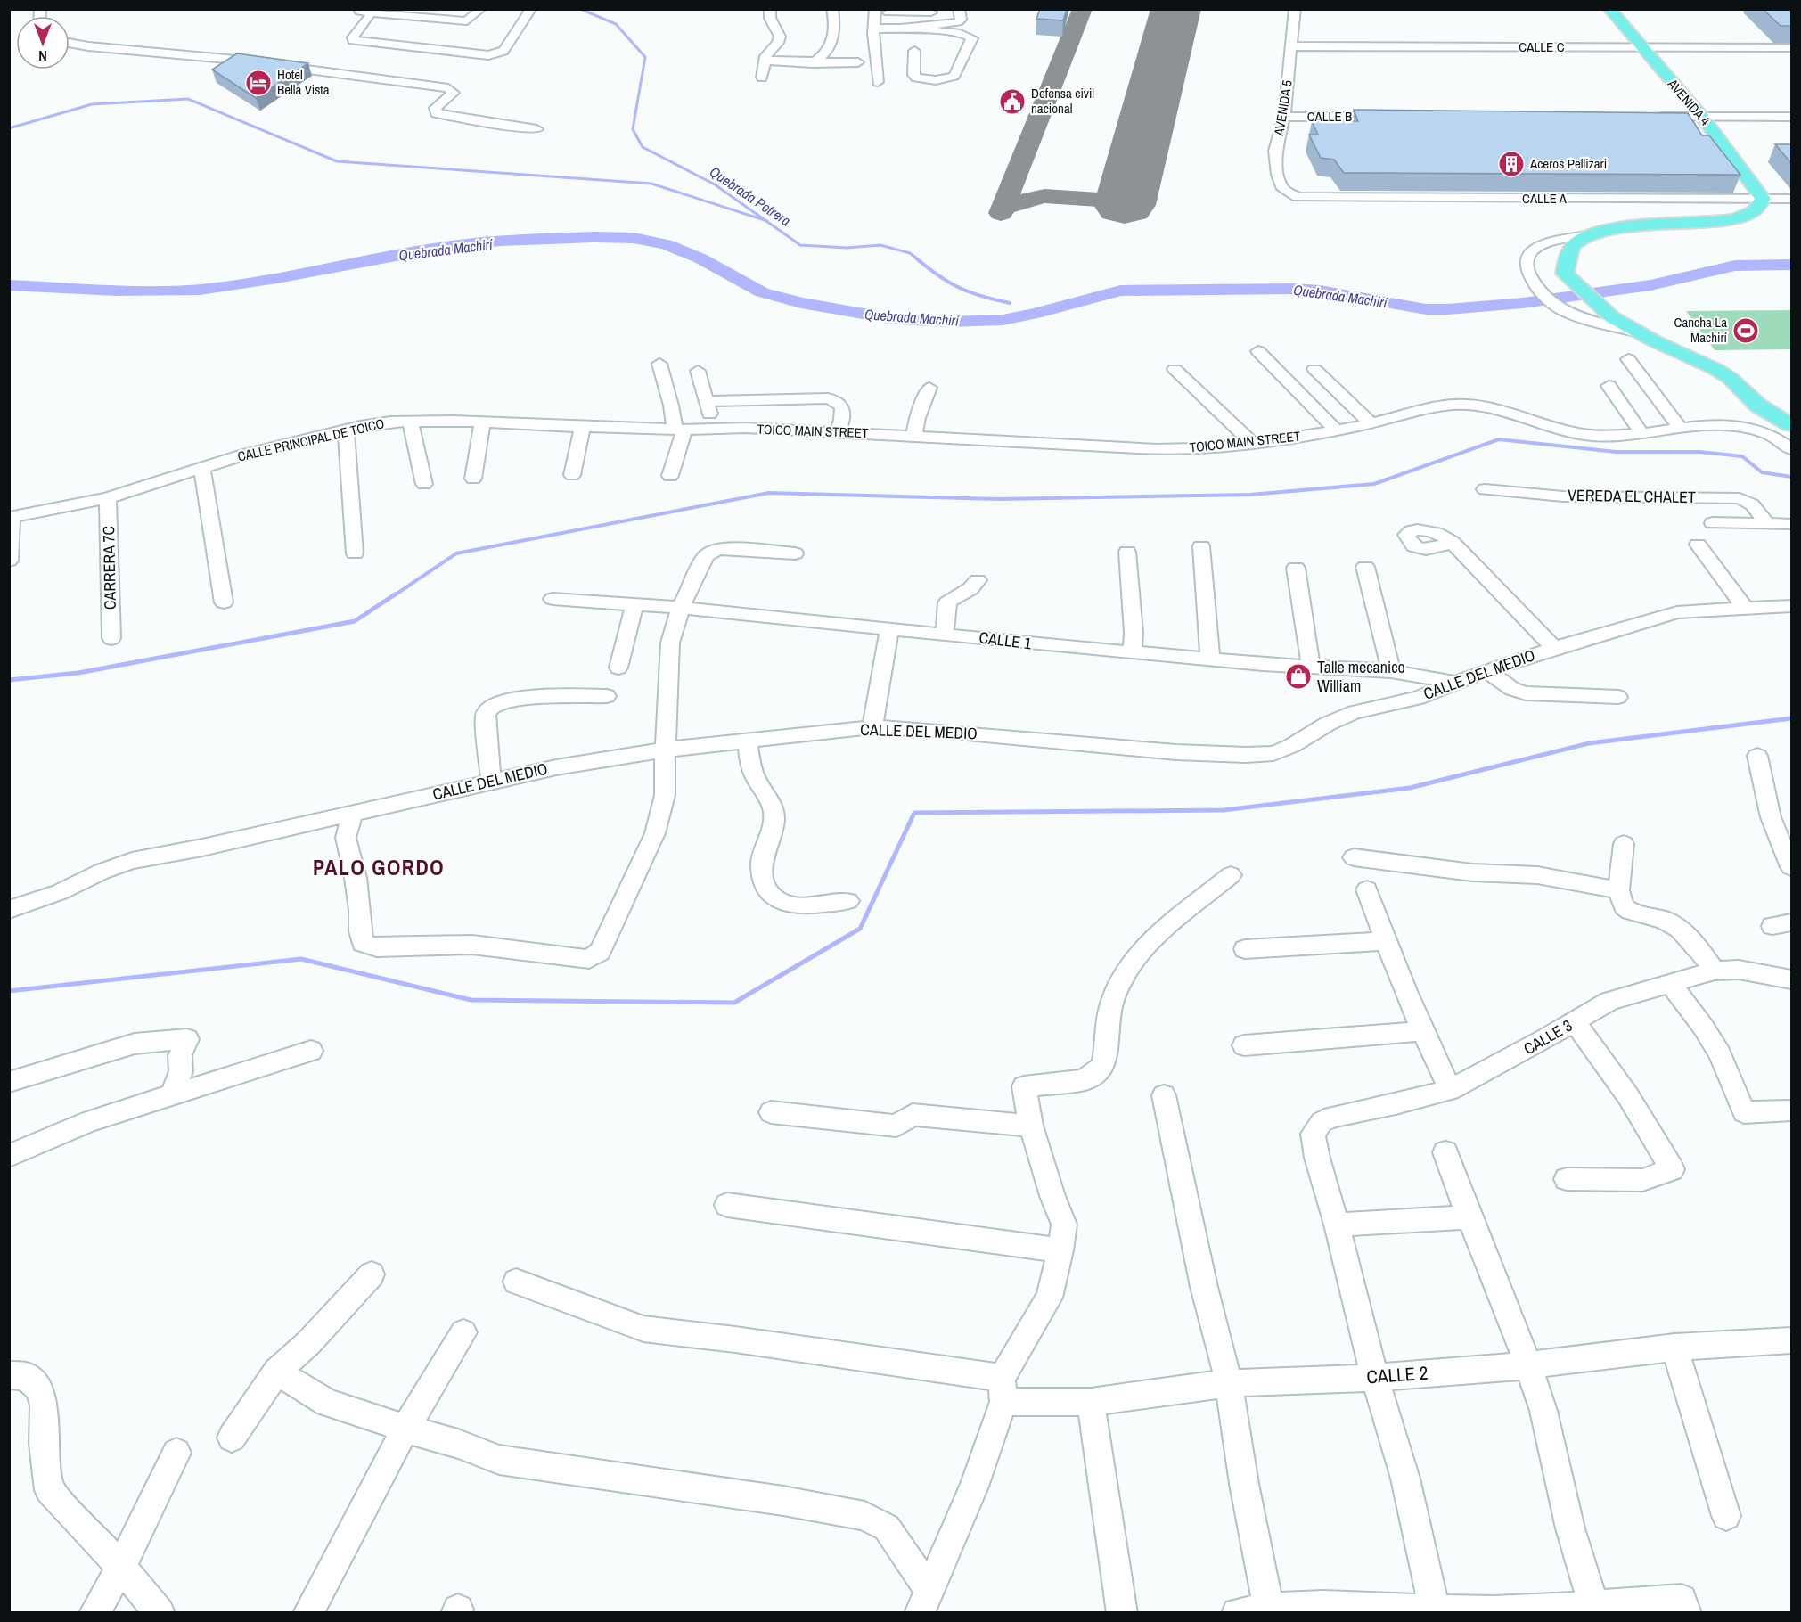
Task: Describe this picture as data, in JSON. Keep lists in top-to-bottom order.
{
  "streets": {
    "main road": ["AVENIDA 4"],
    "street": [
      "CALLE C",
      "AVENIDA 5",
      "CALLE B",
      "CALLE A",
      "TOICO MAIN STREET",
      "CALLE PRINCIPAL DE TOICO",
      "VEREDA EL CHALET",
      "CARRERA 7C",
      "CALLE 1",
      "CALLE DEL MEDIO",
      "CALLE 3",
      "CALLE 2"
    ]
  },
  "crossings": [
    ["CALLE C", "AVENIDA 4"],
    ["CALLE C", "AVENIDA 5"],
    ["AVENIDA 4", "CALLE A"],
    ["AVENIDA 5", "CALLE B"],
    ["AVENIDA 5", "CALLE A"],
    ["TOICO MAIN STREET", "CALLE PRINCIPAL DE TOICO"],
    ["CALLE PRINCIPAL DE TOICO", "CARRERA 7C"],
    ["CALLE 1", "CALLE DEL MEDIO"]
  ],
  "districts": ["PALO GORDO"],
  "water": ["Quebrada Potrera", "Quebrada Machirí"],
  "places": {
    "hotel": ["Hotel Bella Vista"],
    "public building": ["Defensa civil nacional"],
    "building": ["Aceros Pellizari"],
    "sports": ["Cancha La Machirí"],
    "shop": ["Talle mecanico William"]
  },
  "north": "bottom"
}
